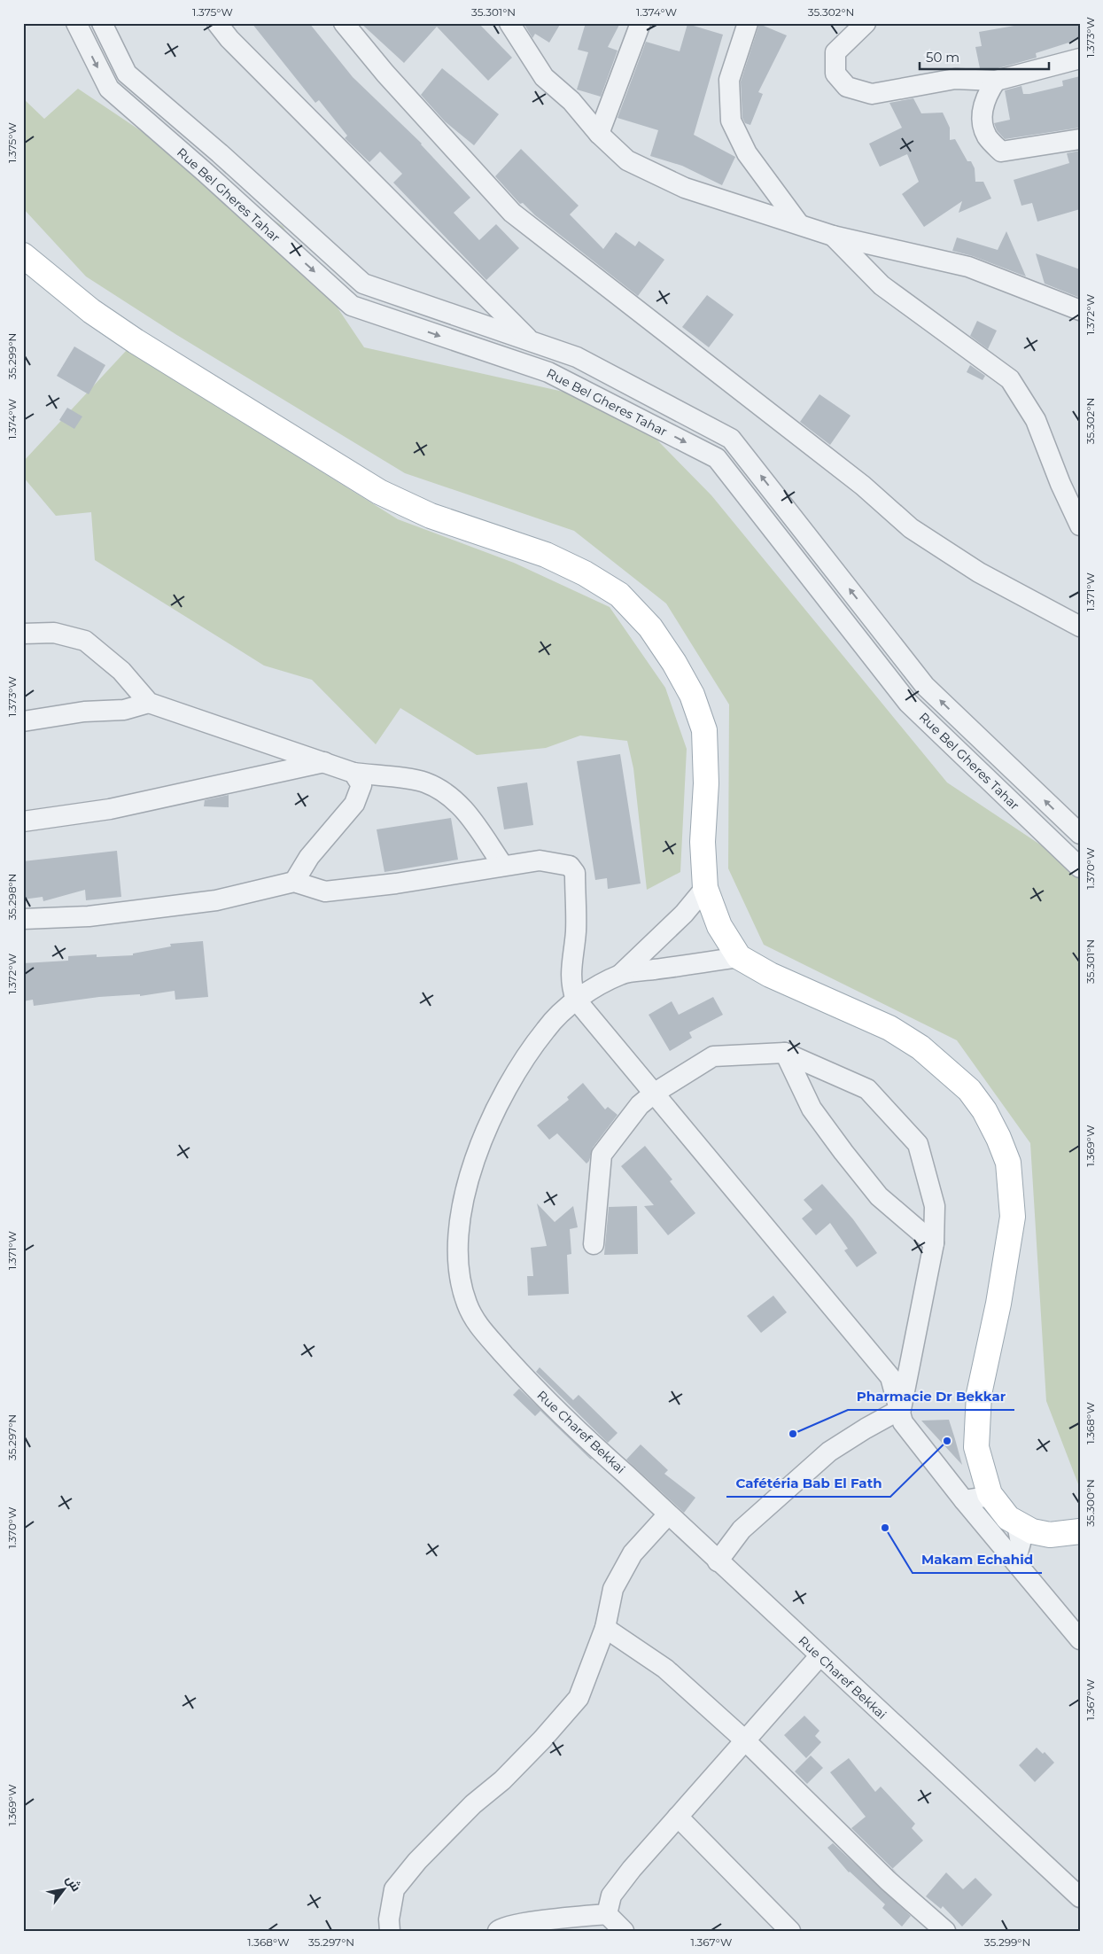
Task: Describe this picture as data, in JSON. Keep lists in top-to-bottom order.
{
  "streets": {
    "street": ["Rue Bel Gheres Tahar", "Rue Charef Bekkai"]
  },
  "places": ["Pharmacie Dr Bekkar", "Cafétéria Bab El Fath", "Makam Echahid"],
  "scale_bar": "50 m",
  "north": "top right",
  "coordinates": [
    "1.375°W",
    "35.301°N",
    "1.374°W",
    "35.302°N",
    "1.373°W",
    "1.372°W",
    "35.299°N",
    "1.371°W",
    "1.370°W",
    "35.298°N",
    "1.369°W",
    "1.368°W",
    "35.297°N",
    "35.300°N",
    "1.367°W"
  ]
}
